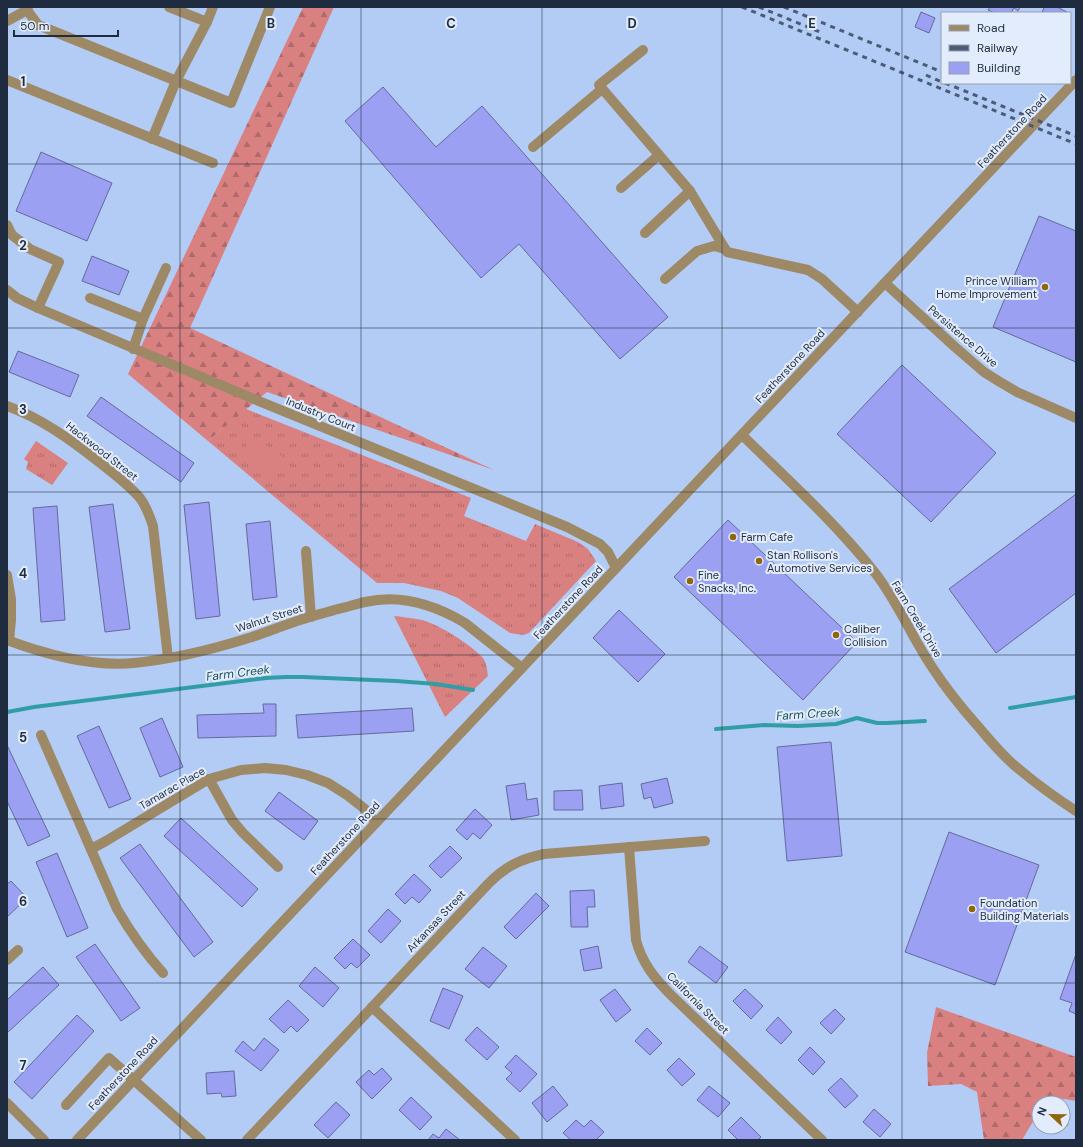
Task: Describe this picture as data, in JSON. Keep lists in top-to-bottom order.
{
  "streets": {
    "street": [
      "Featherstone Road",
      "Persistence Drive",
      "Industry Court",
      "Hackwood Street",
      "Walnut Street",
      "Farm Creek Drive",
      "Tamarac Place",
      "Arkansas Street",
      "California Street"
    ]
  },
  "crossings": [
    ["Featherstone Road", "Persistence Drive"],
    ["Featherstone Road", "Industry Court"],
    ["Featherstone Road", "Walnut Street"],
    ["Featherstone Road", "Farm Creek Drive"],
    ["Featherstone Road", "Tamarac Place"],
    ["Hackwood Street", "Walnut Street"],
    ["Arkansas Street", "California Street"]
  ],
  "water": ["Farm Creek"],
  "places": [
    "Prince William Home Improvement",
    "Farm Cafe",
    "Stan Rollison's Automotive Services",
    "Fine Snacks, Inc.",
    "Caliber Collision",
    "Foundation Building Materials"
  ],
  "legend": ["Road", "Railway", "Building"],
  "scale_bar": "50 m",
  "north": "left",
  "grid": {
    "columns": [
      "B",
      "C",
      "D",
      "E"
    ],
    "rows": [
      "1",
      "2",
      "3",
      "4",
      "5",
      "6",
      "7"
    ]
  }
}
